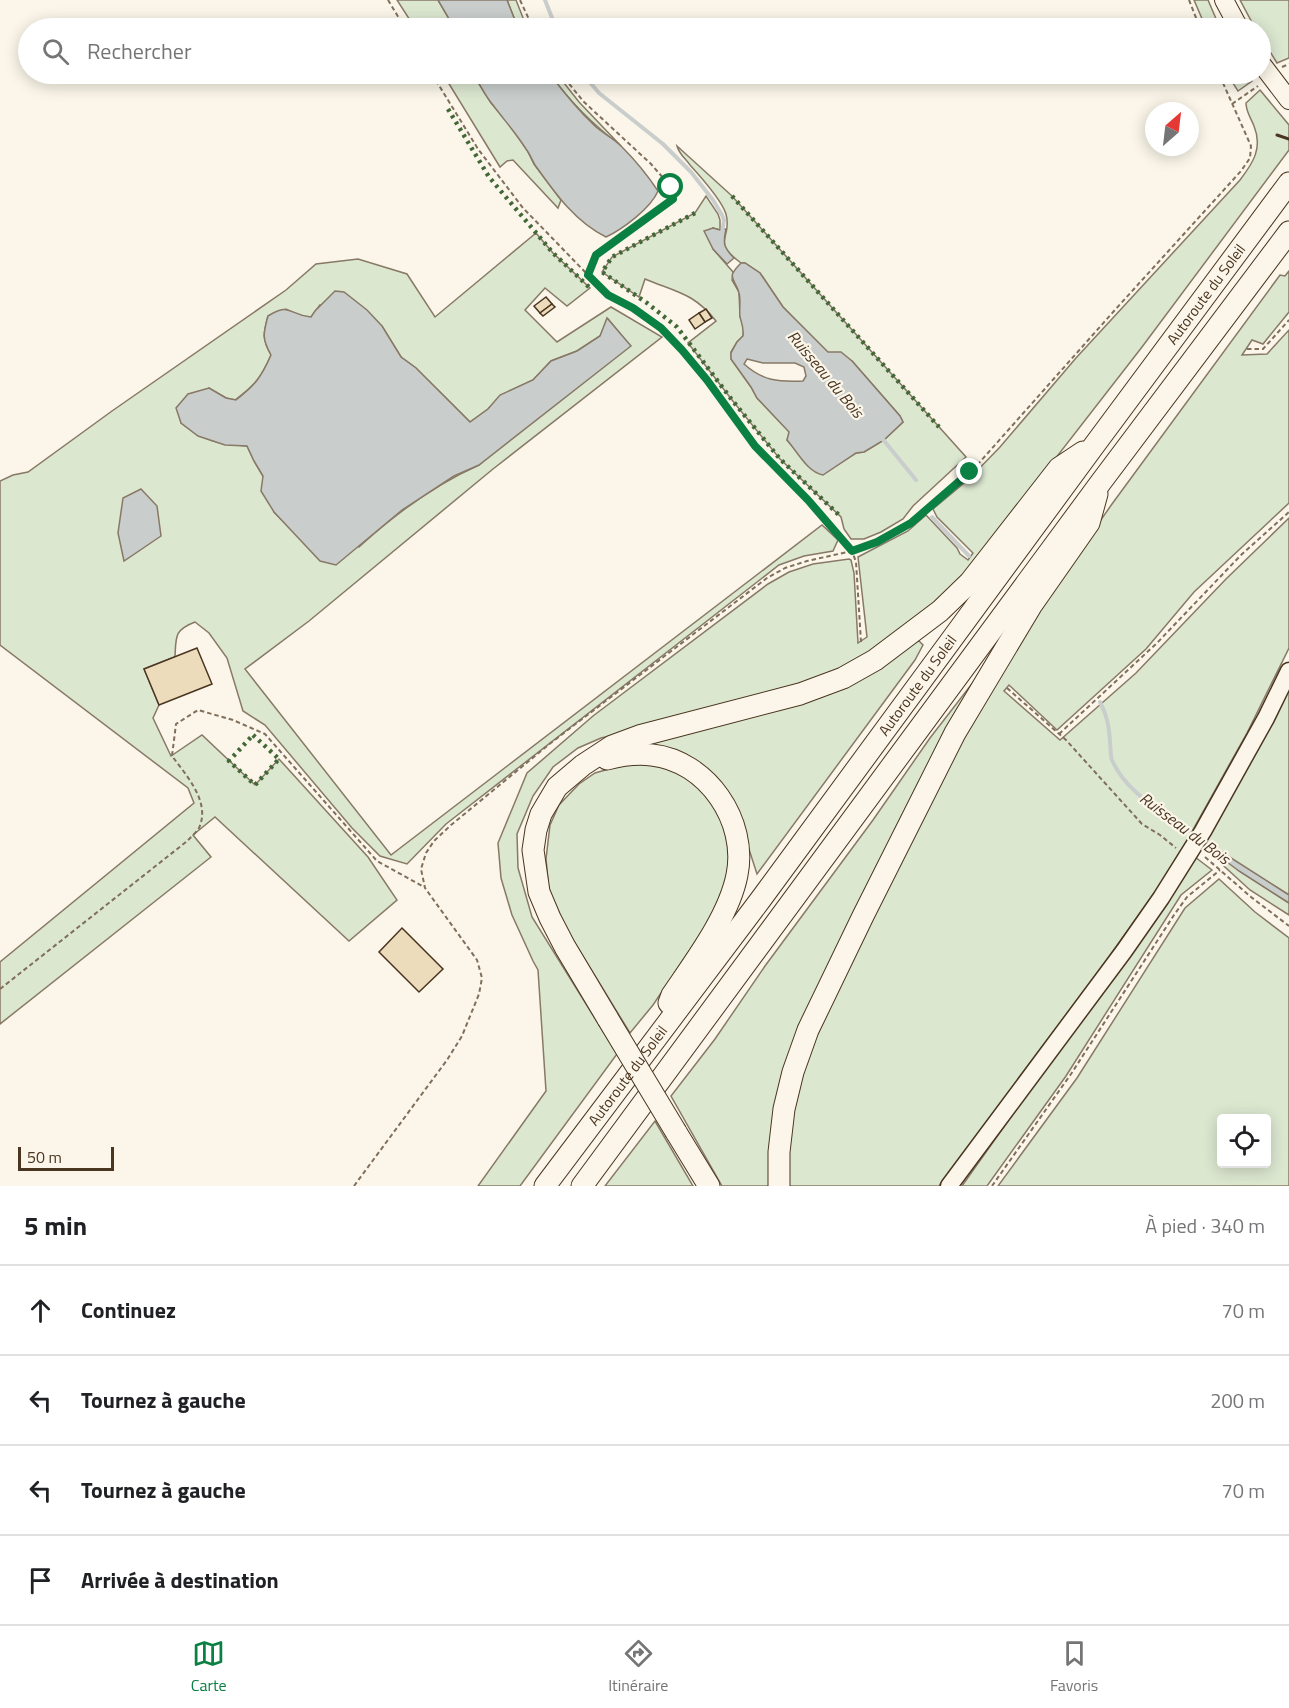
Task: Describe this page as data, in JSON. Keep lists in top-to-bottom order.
{
  "streets": {
    "highway": ["Autoroute du Soleil"]
  },
  "water": ["Ruisseau du Bois"],
  "scale_bar": "50 m",
  "north": "top right",
  "page": {
    "search": "Rechercher",
    "scale": "50 m",
    "heading": ["5 min", "À pied · 340 m"],
    "list": [
      ["Continuez", "70 m"],
      ["Tournez à gauche", "200 m"],
      ["Tournez à gauche", "70 m"],
      "Arrivée à destination"
    ],
    "nav": ["Carte", "Itinéraire", "Favoris"]
  }
}
